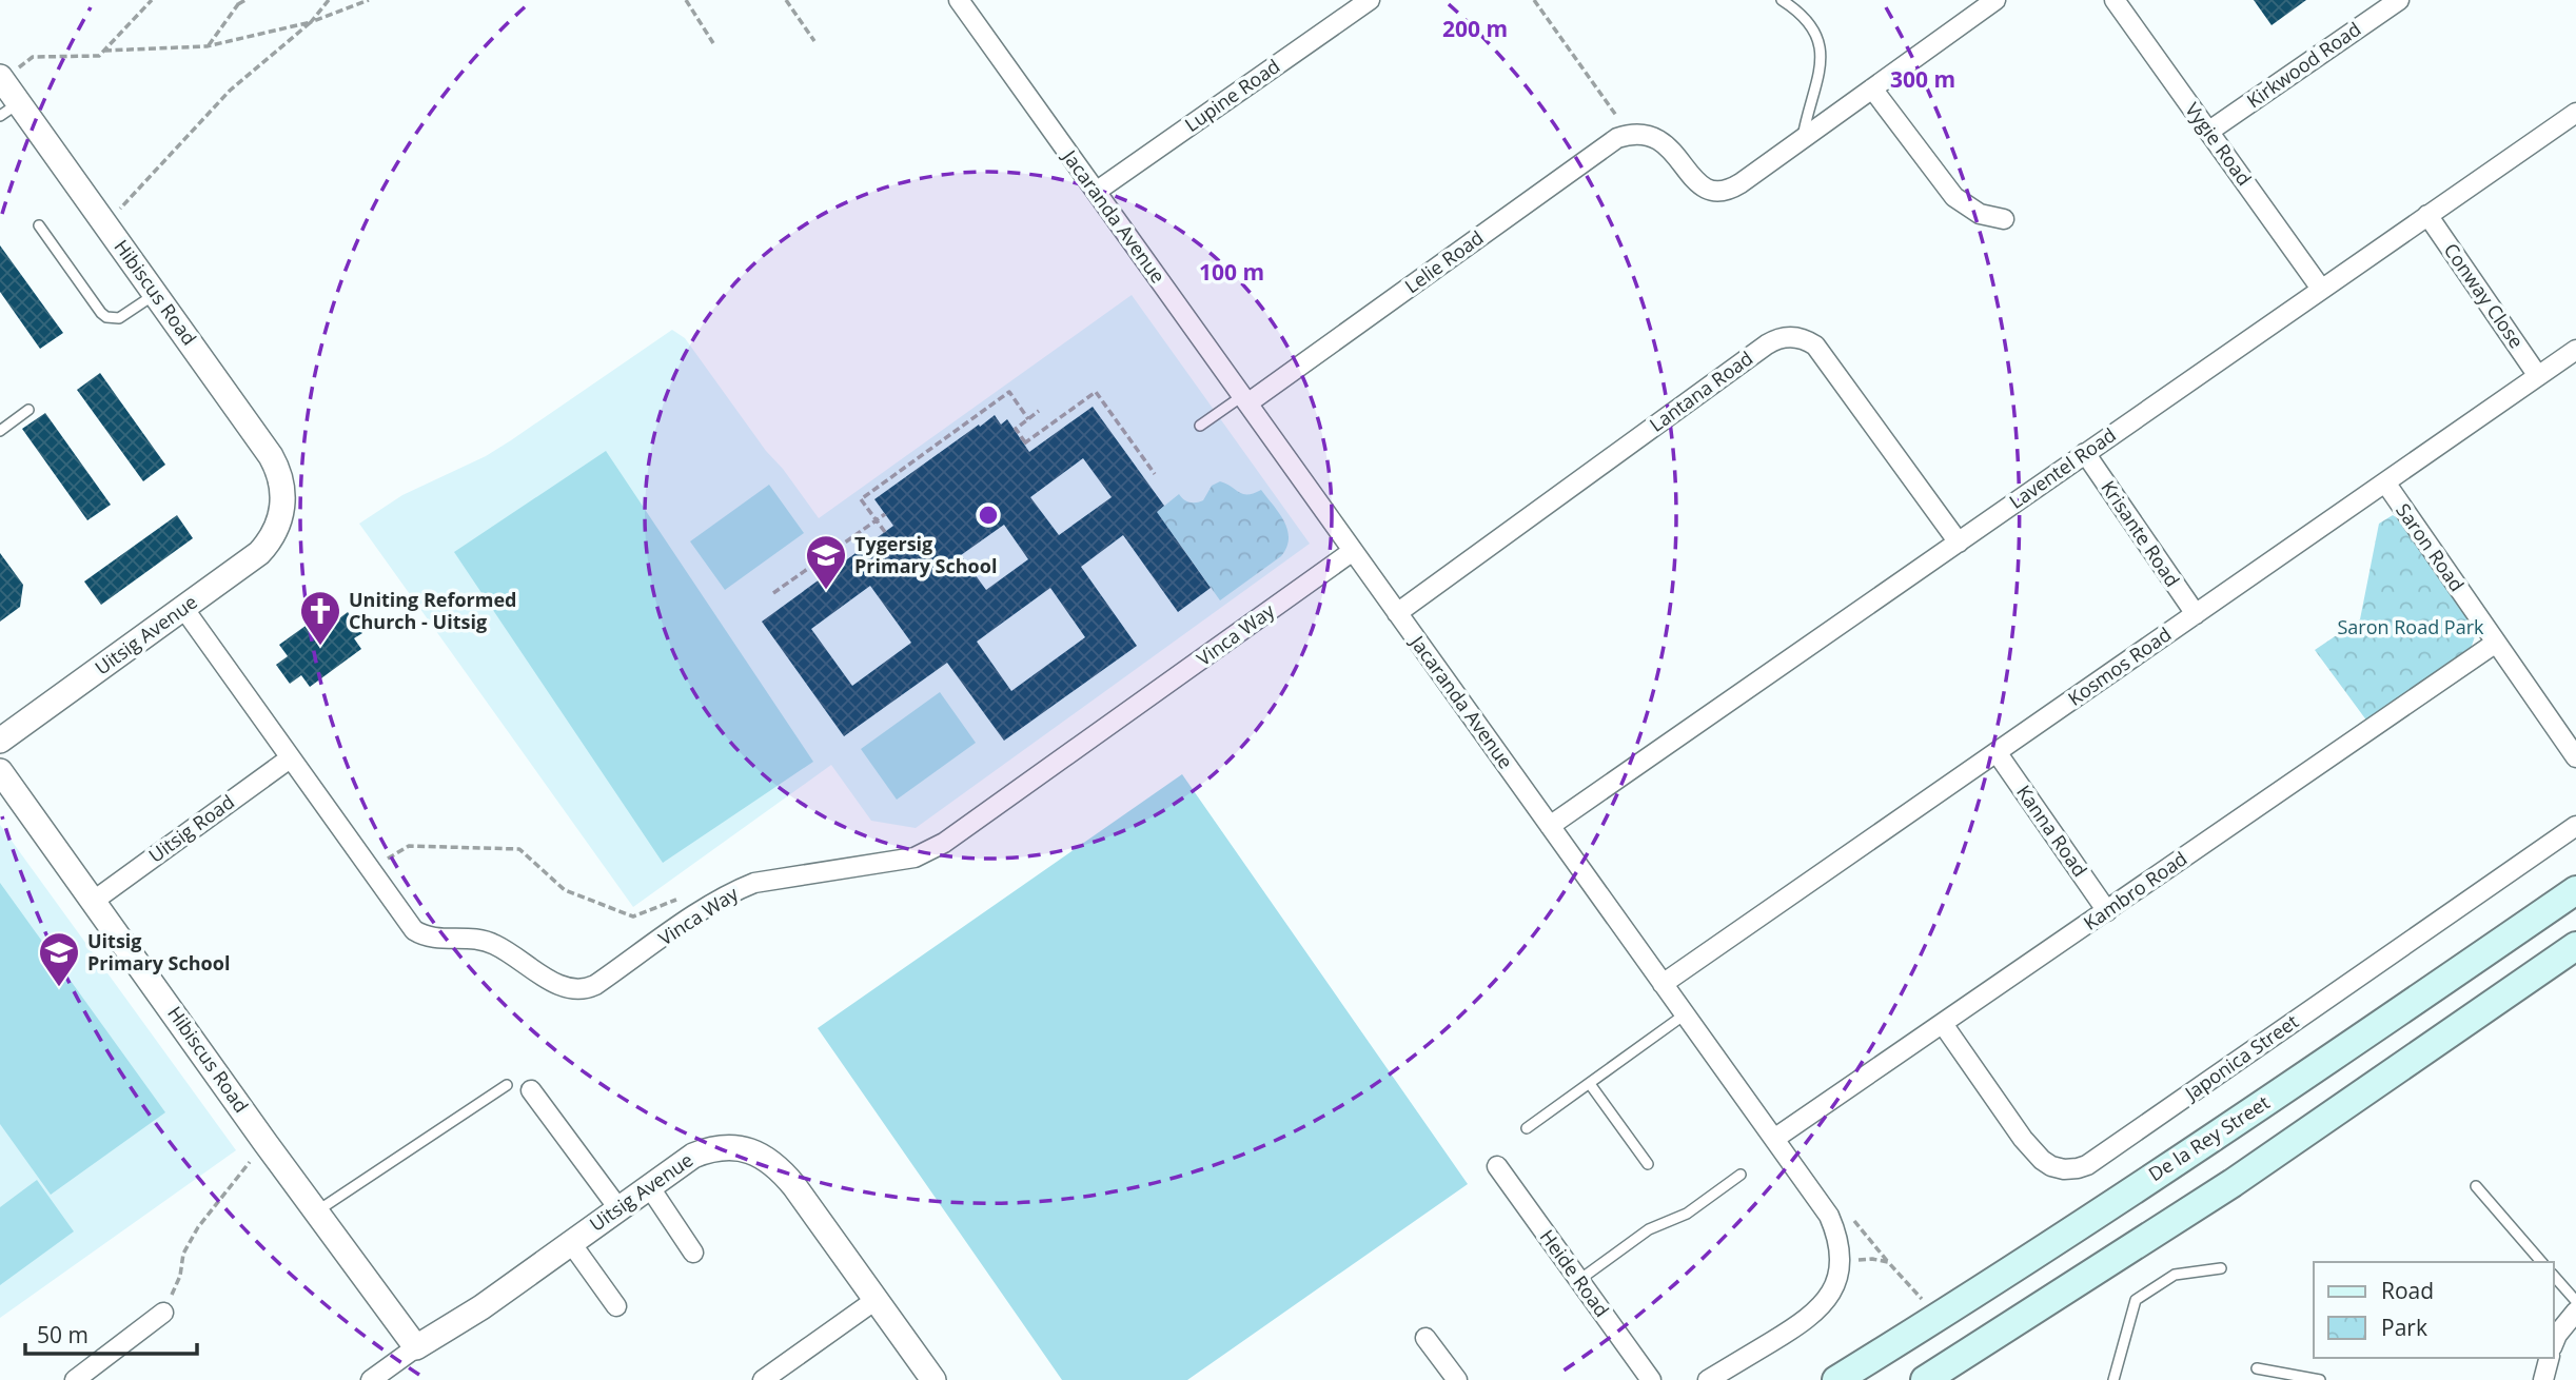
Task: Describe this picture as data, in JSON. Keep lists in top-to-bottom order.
{
  "streets": {
    "main road": ["De la Rey Street"],
    "street": [
      "Kirkwood Road",
      "Lupine Road",
      "Vygie Road",
      "Jacaranda Avenue",
      "Lelie Road",
      "Hibiscus Road",
      "Conway Close",
      "Lantana Road",
      "Laventel Road",
      "Krisante Road",
      "Saron Road",
      "Uitsig Avenue",
      "Vinca Way",
      "Kosmos Road",
      "Uitsig Road",
      "Kanna Road",
      "Kambro Road",
      "Japonica Street",
      "Heide Road"
    ]
  },
  "crossings": [
    ["Kirkwood Road", "Vygie Road"],
    ["Lupine Road", "Jacaranda Avenue"],
    ["Vygie Road", "Laventel Road"],
    ["Jacaranda Avenue", "Lelie Road"],
    ["Jacaranda Avenue", "Lantana Road"],
    ["Jacaranda Avenue", "Laventel Road"],
    ["Jacaranda Avenue", "Vinca Way"],
    ["Jacaranda Avenue", "Kosmos Road"],
    ["Jacaranda Avenue", "Kambro Road"],
    ["Hibiscus Road", "Uitsig Avenue"],
    ["Hibiscus Road", "Uitsig Road"],
    ["Conway Close", "Laventel Road"],
    ["Conway Close", "Kosmos Road"],
    ["Lantana Road", "Laventel Road"],
    ["Laventel Road", "Krisante Road"],
    ["Krisante Road", "Kosmos Road"],
    ["Saron Road", "Kosmos Road"],
    ["Saron Road", "Kambro Road"],
    ["Uitsig Avenue", "Vinca Way"],
    ["Vinca Way", "Uitsig Road"],
    ["Kosmos Road", "Kanna Road"],
    ["Kanna Road", "Kambro Road"],
    ["Kambro Road", "Japonica Street"]
  ],
  "parks": ["Saron Road Park"],
  "places": {
    "school or university": ["Tygersig Primary School", "Uitsig Primary School"],
    "church": ["Uniting Reformed Church - Uitsig"]
  },
  "legend": ["Road", "Park"],
  "scale_bar": "50 m",
  "rings": ["200 m", "300 m", "100 m"]
}
